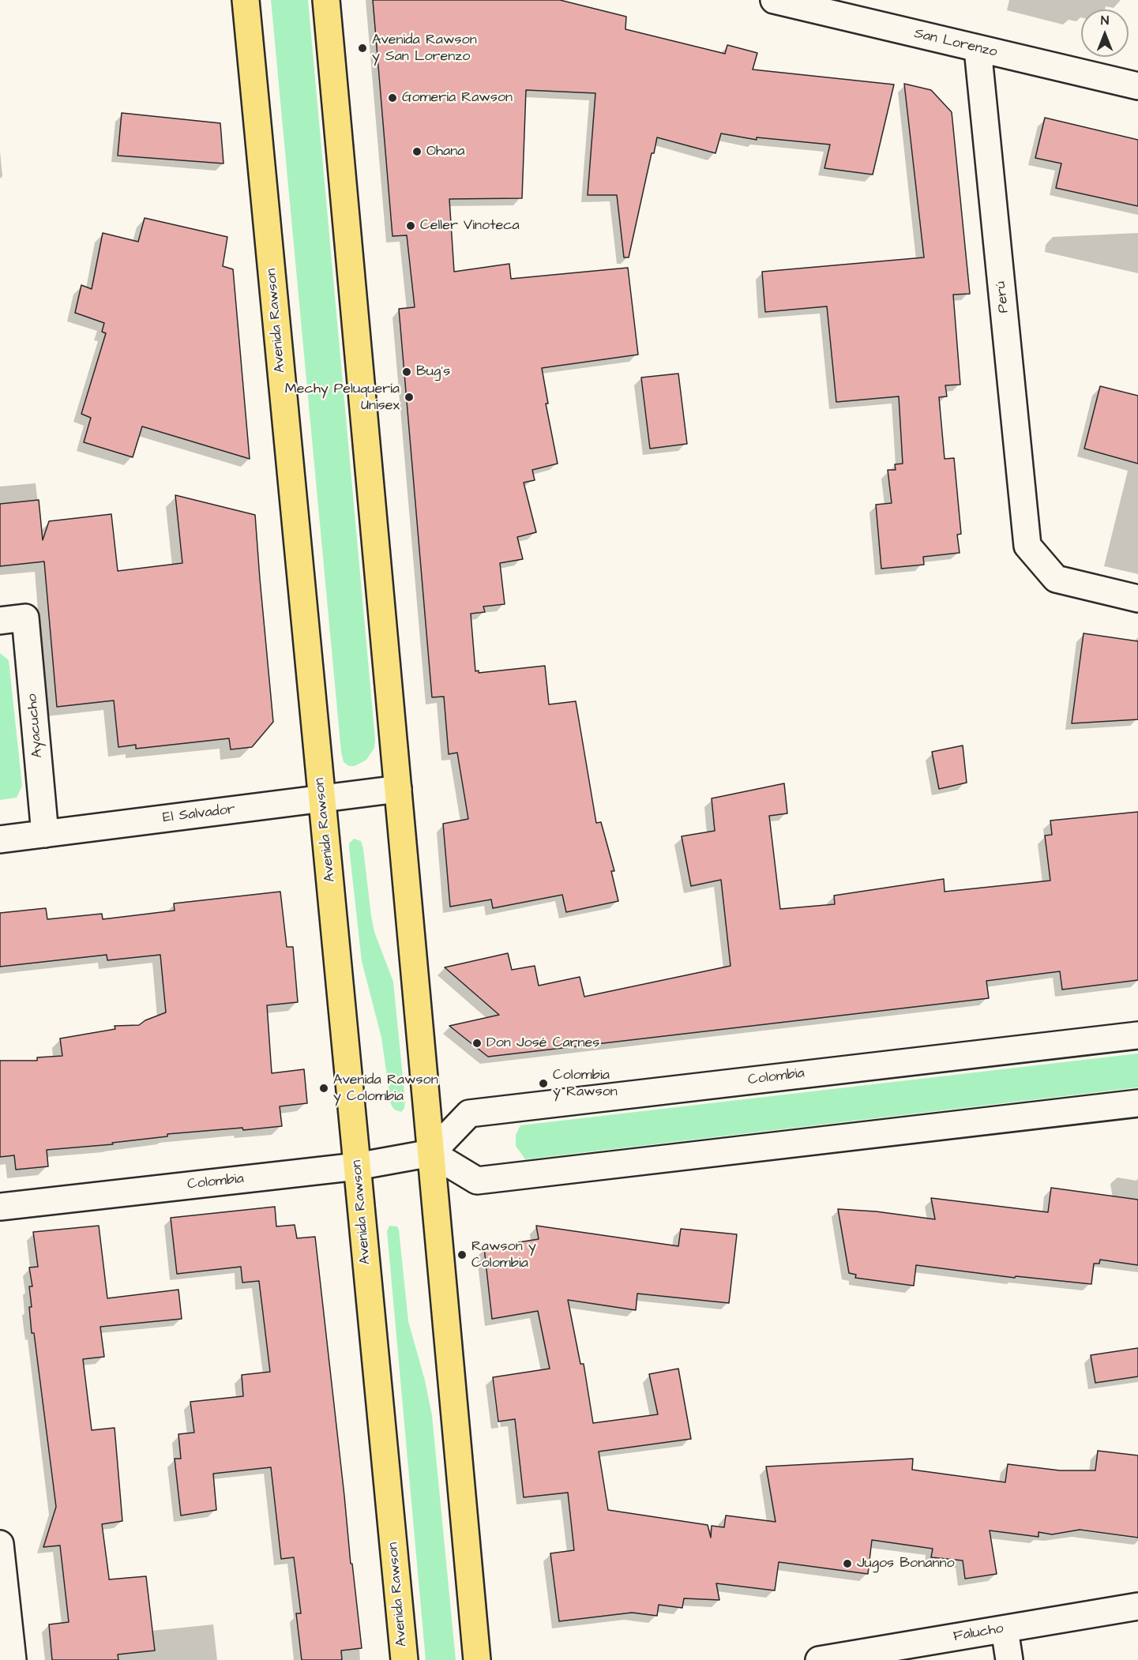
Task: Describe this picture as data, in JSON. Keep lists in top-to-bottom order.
{
  "streets": {
    "main road": ["Avenida Rawson"],
    "street": [
      "San Lorenzo",
      "Perú",
      "Ayacucho",
      "El Salvador",
      "Colombia",
      "Falucho"
    ]
  },
  "crossings": [
    ["San Lorenzo", "Perú"],
    ["Avenida Rawson", "El Salvador"],
    ["Avenida Rawson", "Colombia"],
    ["Ayacucho", "El Salvador"]
  ],
  "places": [
    "Avenida Rawson y San Lorenzo",
    "Gomería Rawson",
    "Ohana",
    "Celler Vinoteca",
    "Bug's",
    "Mechy Peluquería Unisex",
    "Don José Carnes",
    "Colombia y Rawson",
    "Avenida Rawson y Colombia",
    "Rawson y Colombia",
    "Jugos Bonanno"
  ],
  "north": "top"
}
